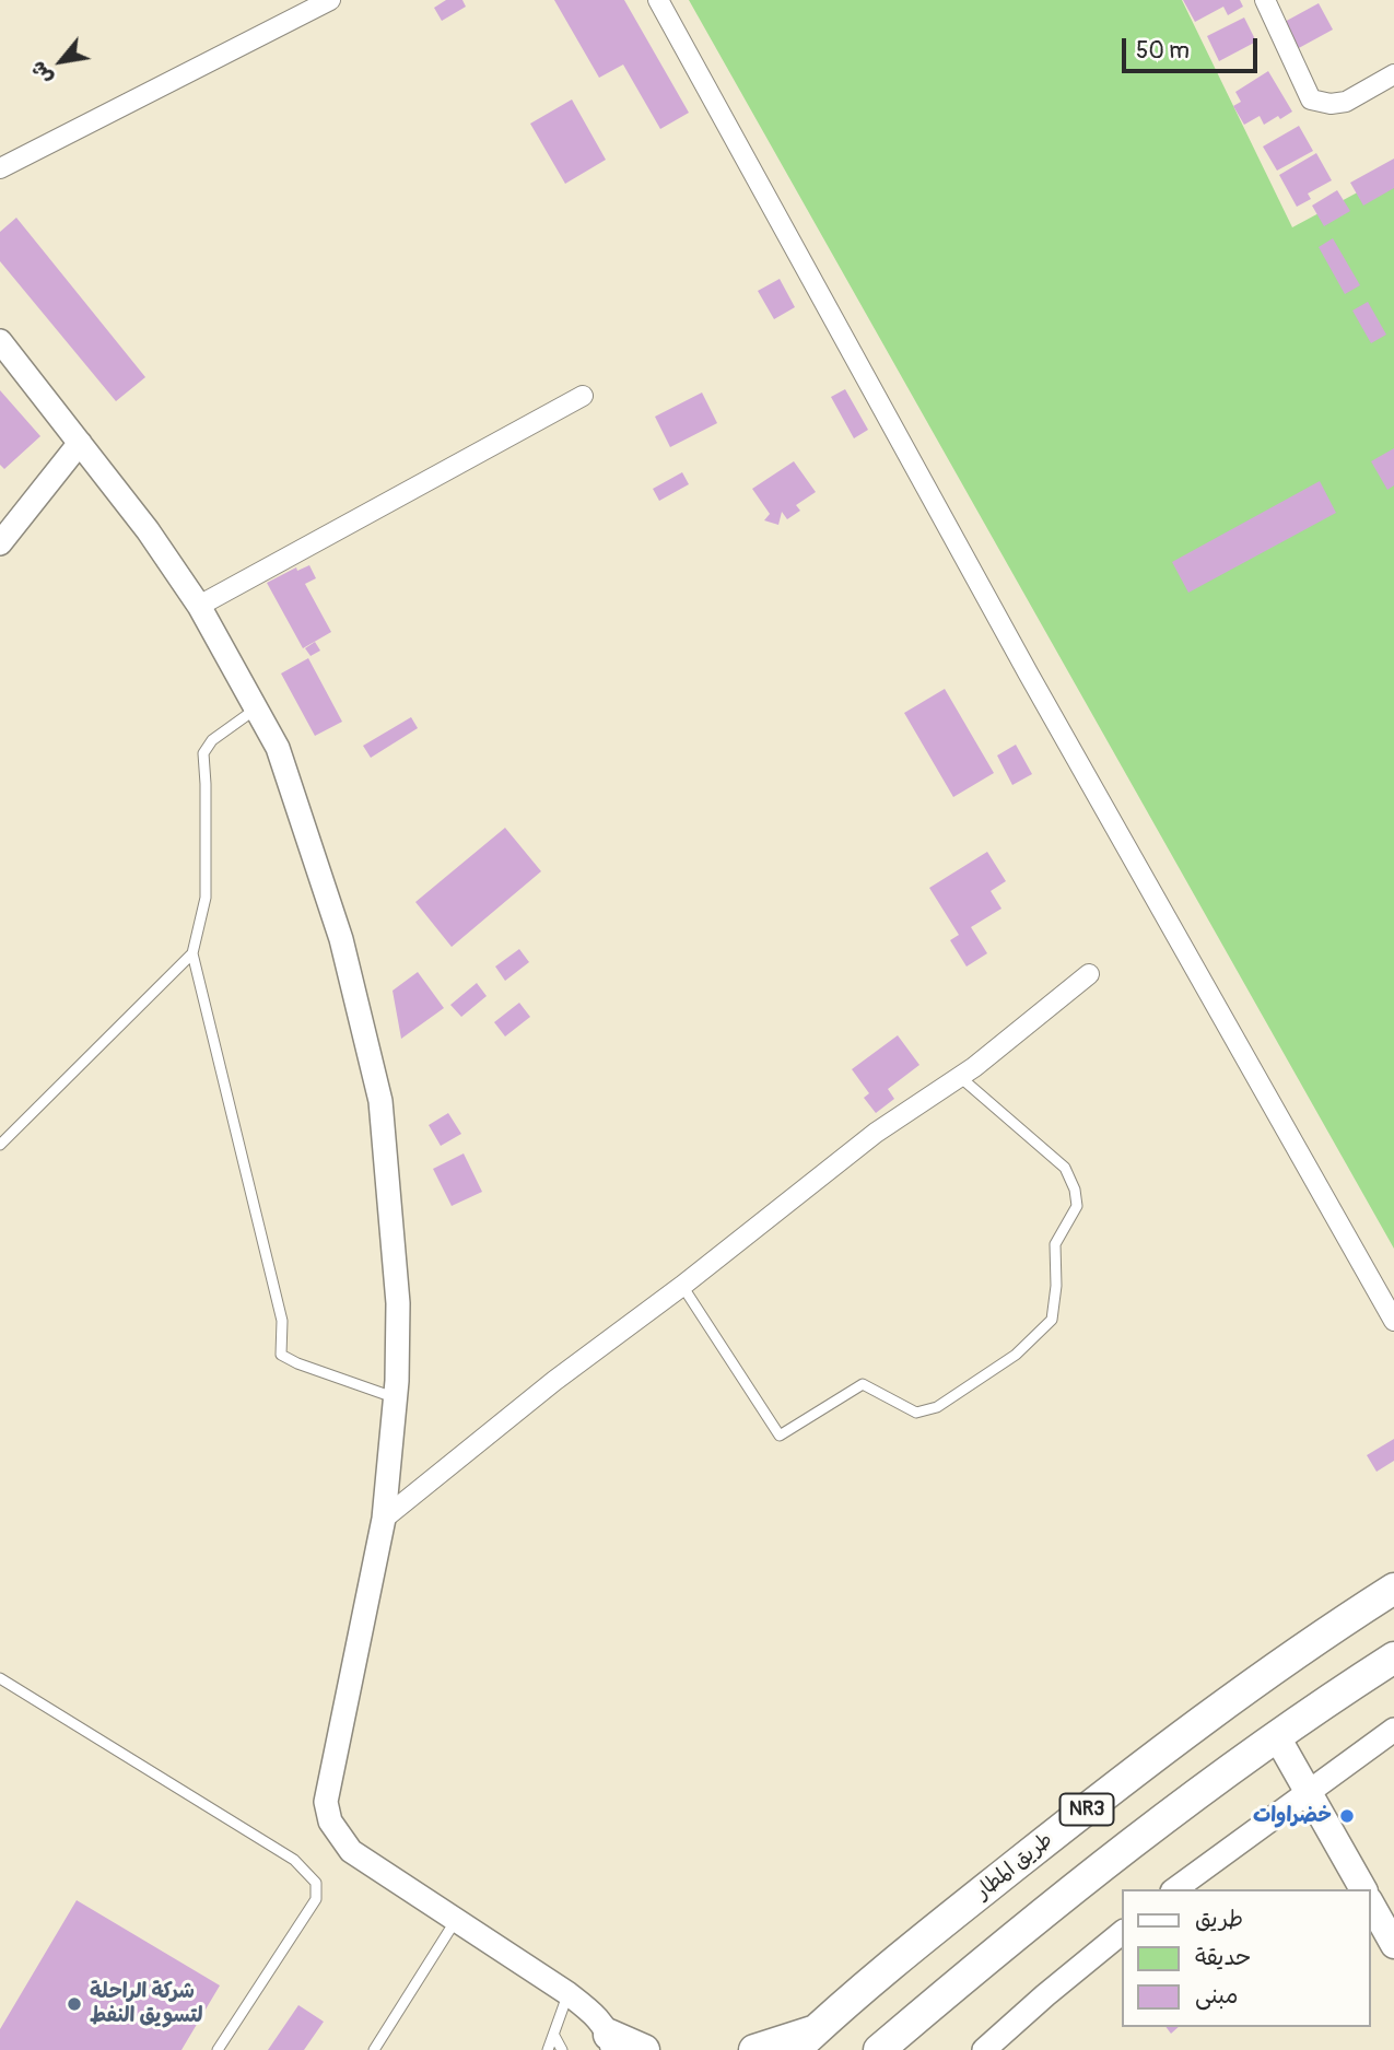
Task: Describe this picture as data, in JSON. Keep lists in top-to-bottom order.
{
  "streets": {
    "highway": ["NR3", "طريق المطار"]
  },
  "places": ["خضراوات", "شركة الراحلة لتسويق النفط"],
  "legend": ["طريق", "حديقة", "مبنى"],
  "scale_bar": "50 m",
  "north": "bottom left"
}
